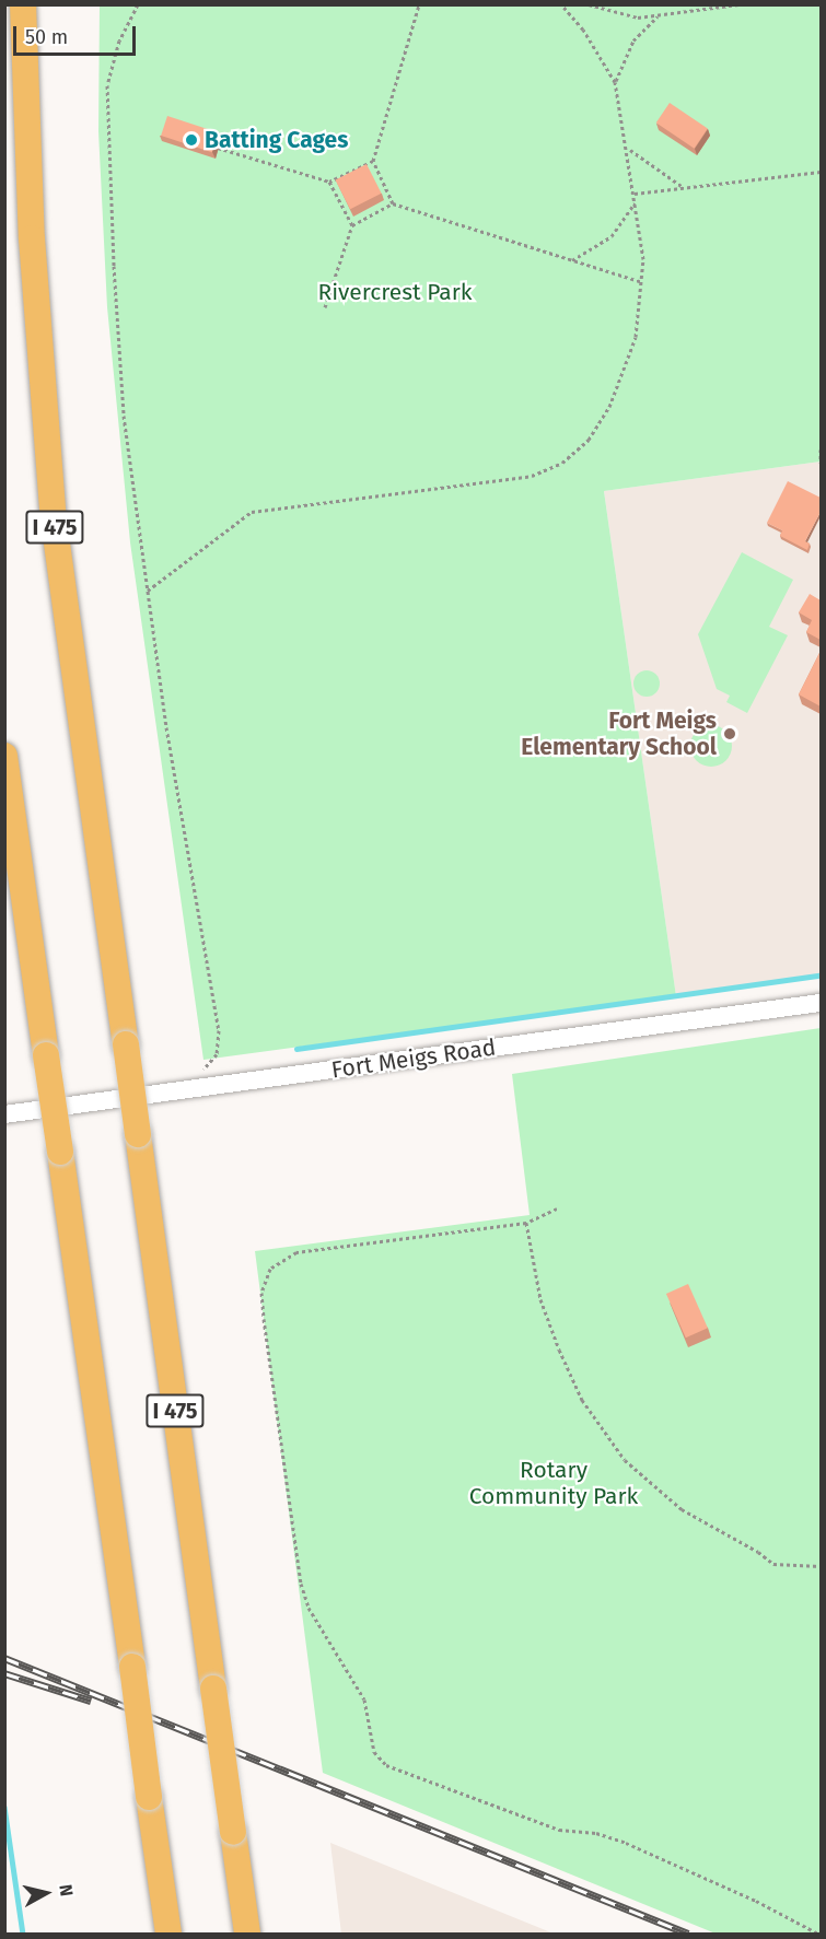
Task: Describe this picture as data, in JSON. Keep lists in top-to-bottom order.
{
  "streets": {
    "highway": ["I 475"],
    "street": ["Fort Meigs Road"]
  },
  "parks": ["Rivercrest Park", "Rotary Community Park"],
  "places": ["Batting Cages", "Fort Meigs Elementary School"],
  "scale_bar": "50 m",
  "north": "right"
}
